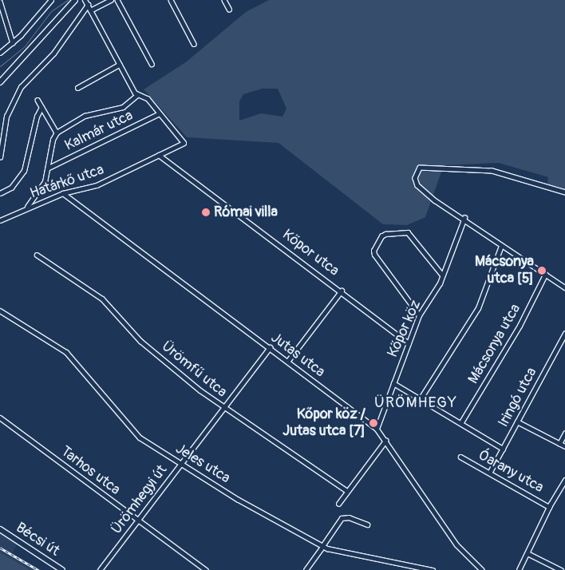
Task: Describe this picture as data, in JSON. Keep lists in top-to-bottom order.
{
  "streets": {
    "main road": ["Bécsi út"],
    "street": [
      "Kalmár utca",
      "Határkő utca",
      "Kőpor utca",
      "Kőpor köz",
      "Mácsonya utca",
      "Jutas utca",
      "Ürömfű utca",
      "Iringó utca",
      "Jeles utca",
      "Tarhos utca",
      "Óarany utca",
      "Ürömhegyi út"
    ]
  },
  "crossings": [
    ["Kalmár utca", "Határkő utca"],
    ["Határkő utca", "Kőpor utca"],
    ["Határkő utca", "Jutas utca"],
    ["Kőpor utca", "Kőpor köz"],
    ["Kőpor köz", "Jutas utca"],
    ["Jutas utca", "Ürömhegyi út"],
    ["Ürömfű utca", "Ürömhegyi út"],
    ["Iringó utca", "Óarany utca"],
    ["Jeles utca", "Ürömhegyi út"],
    ["Tarhos utca", "Ürömhegyi út"]
  ],
  "districts": ["ÜRÖMHEGY"],
  "places": ["Római villa", "Mácsonya utca [5]", "Kőpor köz / Jutas utca [7]"]
}
